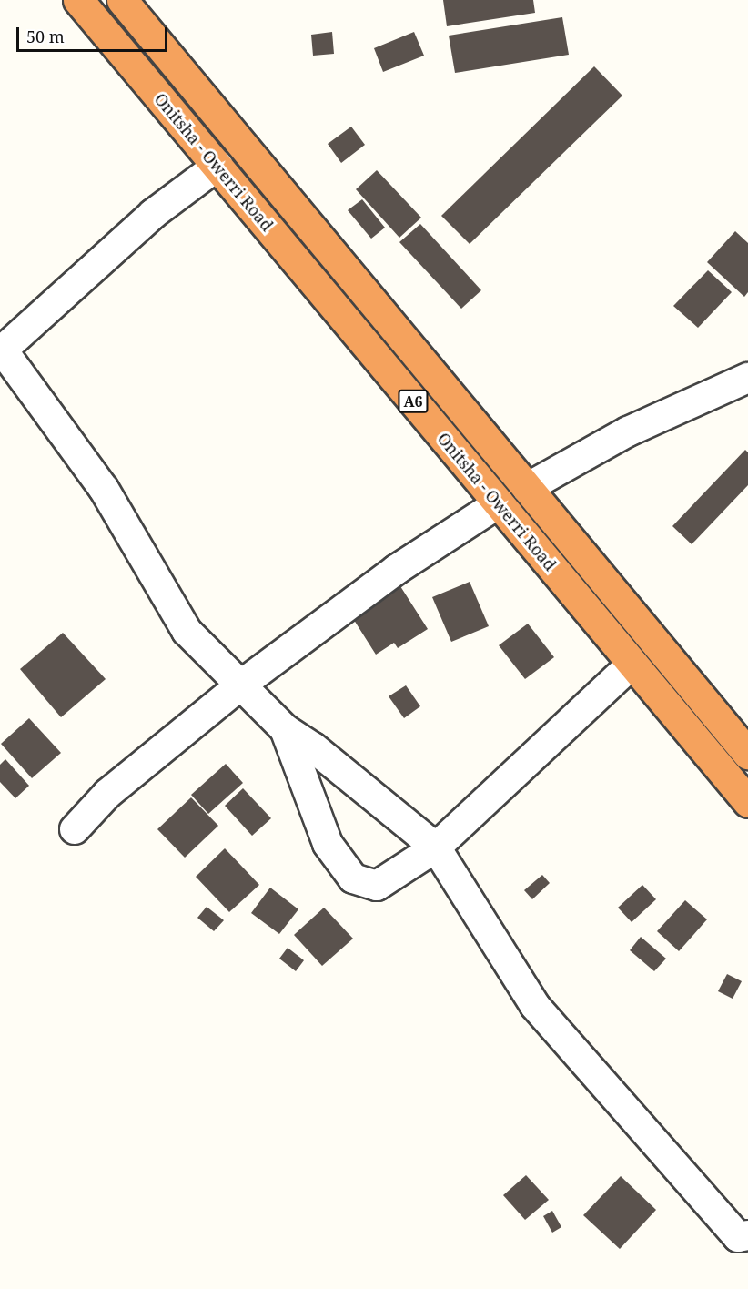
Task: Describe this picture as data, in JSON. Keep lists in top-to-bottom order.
{
  "streets": {
    "highway": ["Onitsha - Owerri Road", "A6"]
  },
  "scale_bar": "50 m"
}
